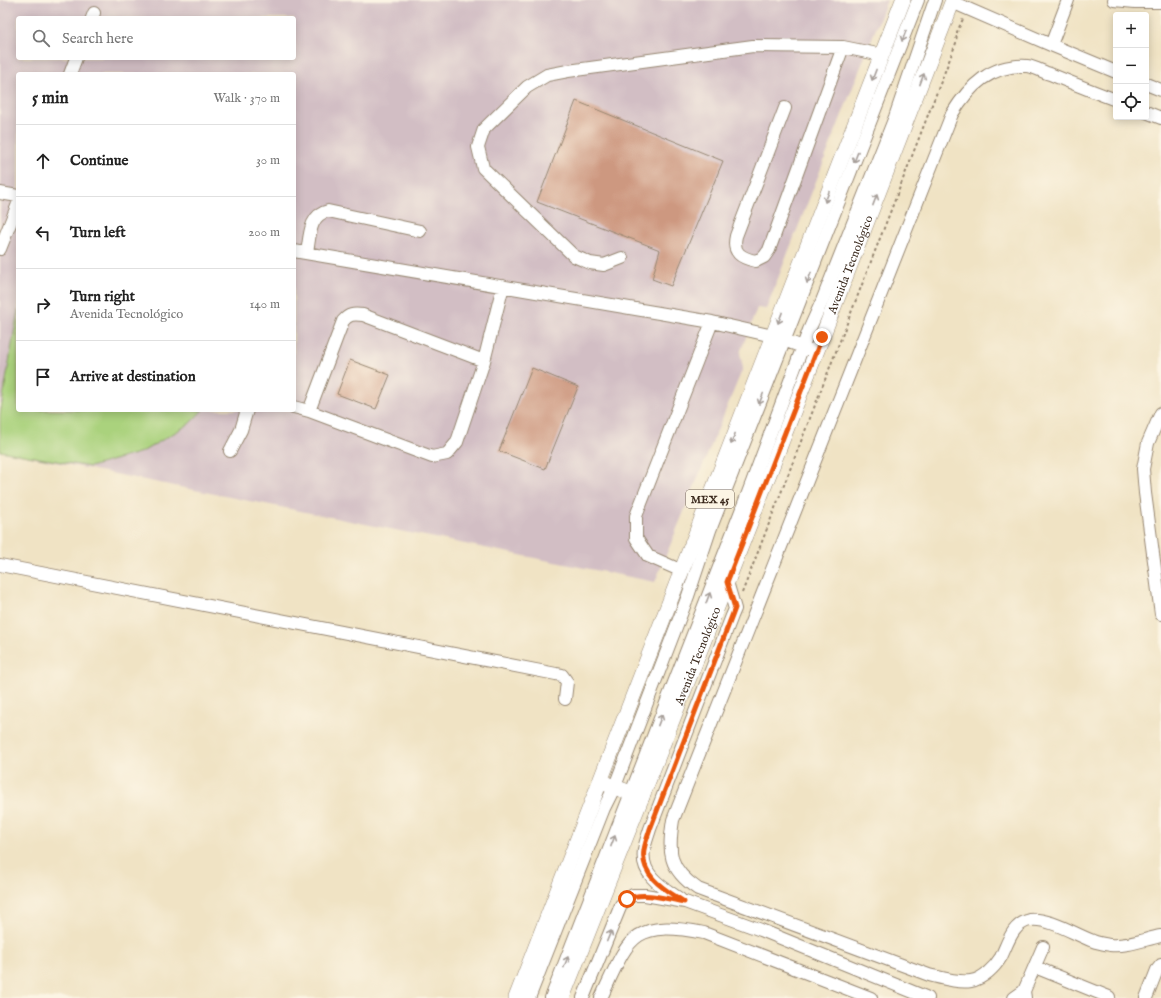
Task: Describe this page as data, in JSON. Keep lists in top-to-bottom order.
{
  "streets": {
    "main road": ["Avenida Tecnológico", "MEX 45"]
  },
  "page": {
    "map_buttons": ["+", "−"],
    "search": "Search here",
    "heading": ["5 min", "Walk · 370 m"],
    "list": [
      ["Continue", "30 m"],
      ["Turn left", "200 m"],
      ["Turn right", "Avenida Tecnológico", "140 m"],
      "Arrive at destination"
    ]
  }
}
